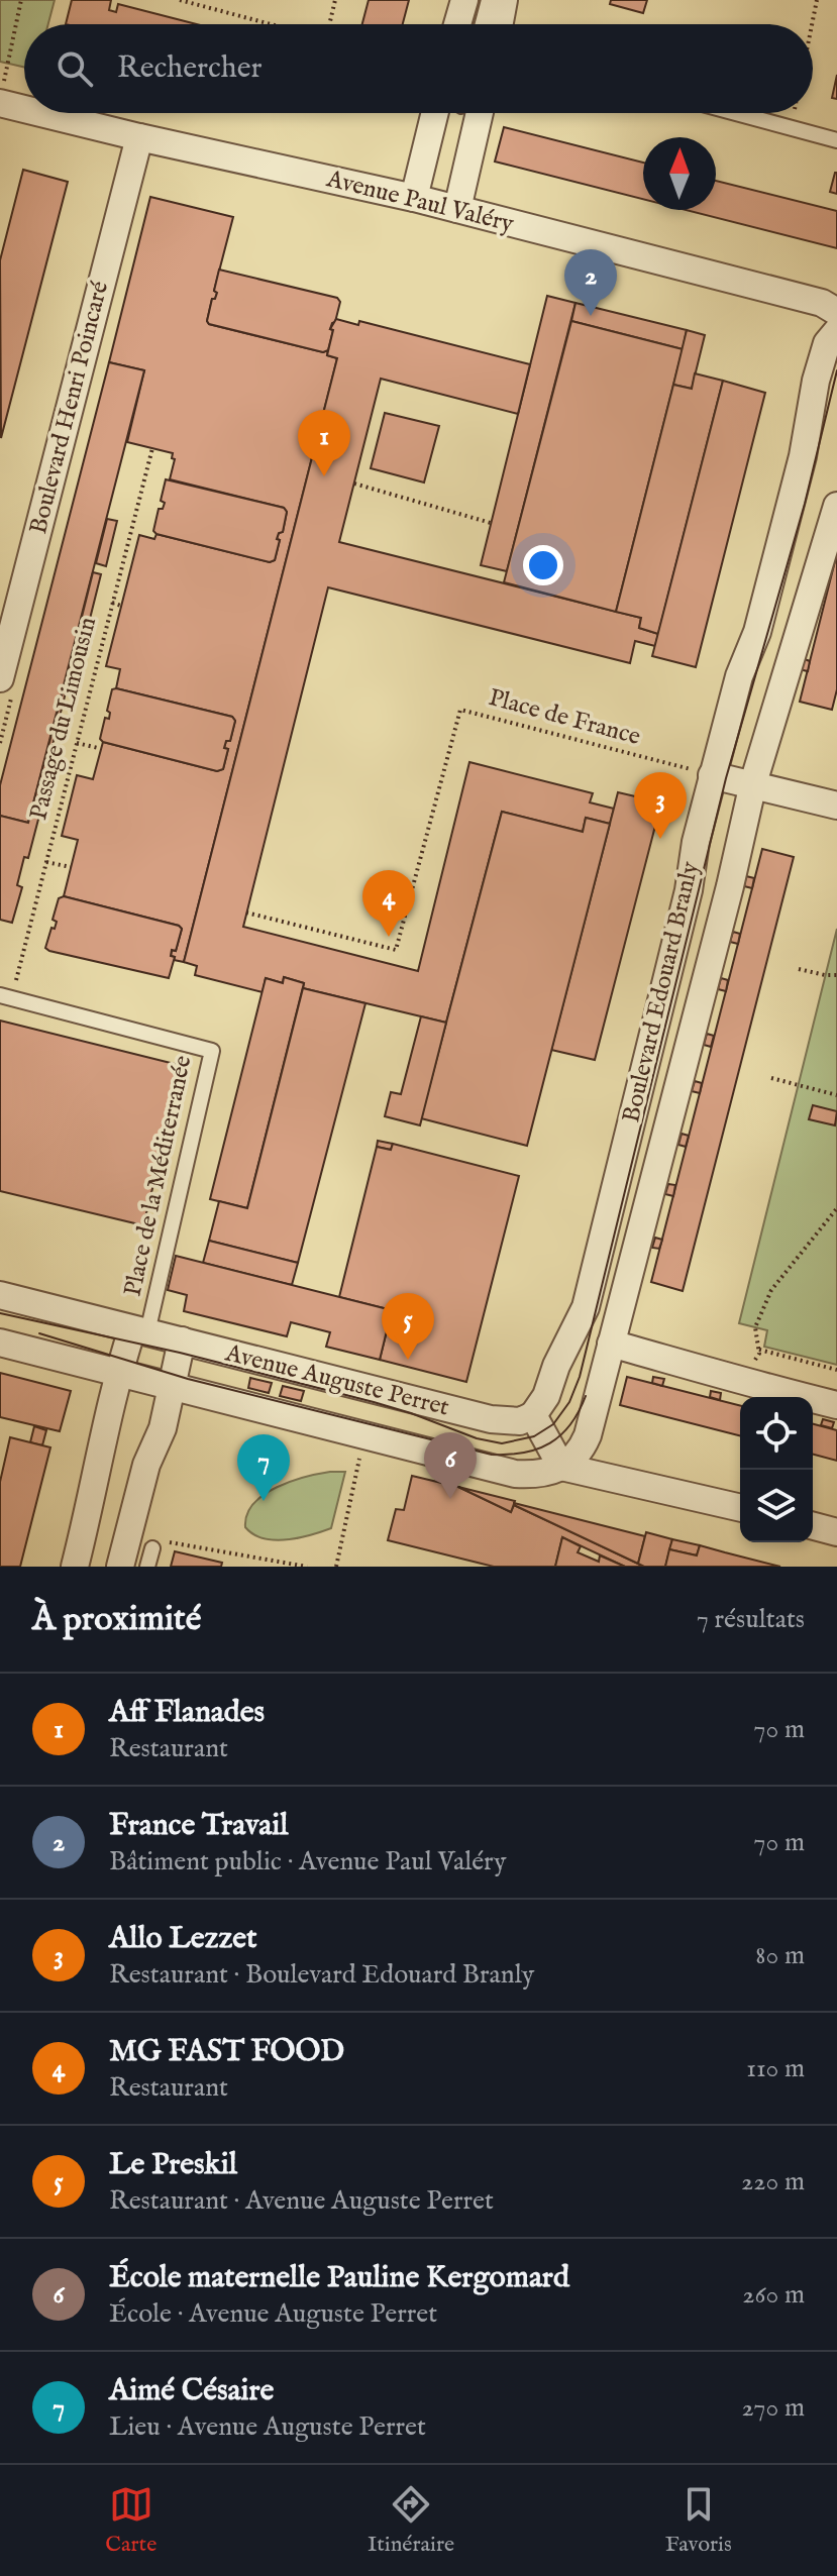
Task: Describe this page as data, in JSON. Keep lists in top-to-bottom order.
{
  "streets": {
    "street": [
      "Avenue Paul Valéry",
      "Boulevard Henri Poincaré",
      "Boulevard Edouard Branly",
      "Avenue Auguste Perret"
    ],
    "lane": ["Place de la Méditerranée"],
    "path": ["Place de France", "Passage du Limousin"]
  },
  "crossings": [
    ["Avenue Paul Valéry", "Boulevard Henri Poincaré"],
    ["Place de France", "Boulevard Edouard Branly"],
    ["Passage du Limousin", "Place de la Méditerranée"],
    ["Boulevard Edouard Branly", "Avenue Auguste Perret"],
    ["Place de la Méditerranée", "Avenue Auguste Perret"]
  ],
  "north": "top",
  "page": {
    "search": "Rechercher",
    "pins": [
      "2",
      "1",
      "3",
      "4",
      "5",
      "6",
      "7"
    ],
    "heading": ["À proximité", "7 résultats"],
    "list": [
      {
        "mark": "1",
        "name": "Aff Flanades",
        "note": "Restaurant",
        "value": "70 m"
      },
      {
        "mark": "2",
        "name": "France Travail",
        "note": "Bâtiment public · Avenue Paul Valéry",
        "value": "70 m"
      },
      {
        "mark": "3",
        "name": "Allo Lezzet",
        "note": "Restaurant · Boulevard Edouard Branly",
        "value": "80 m"
      },
      {
        "mark": "4",
        "name": "MG FAST FOOD",
        "note": "Restaurant",
        "value": "110 m"
      },
      {
        "mark": "5",
        "name": "Le Preskil",
        "note": "Restaurant · Avenue Auguste Perret",
        "value": "220 m"
      },
      {
        "mark": "6",
        "name": "École maternelle Pauline Kergomard",
        "note": "École · Avenue Auguste Perret",
        "value": "260 m"
      },
      {
        "mark": "7",
        "name": "Aimé Césaire",
        "note": "Lieu · Avenue Auguste Perret",
        "value": "270 m"
      }
    ],
    "nav": ["Carte", "Itinéraire", "Favoris"]
  }
}
